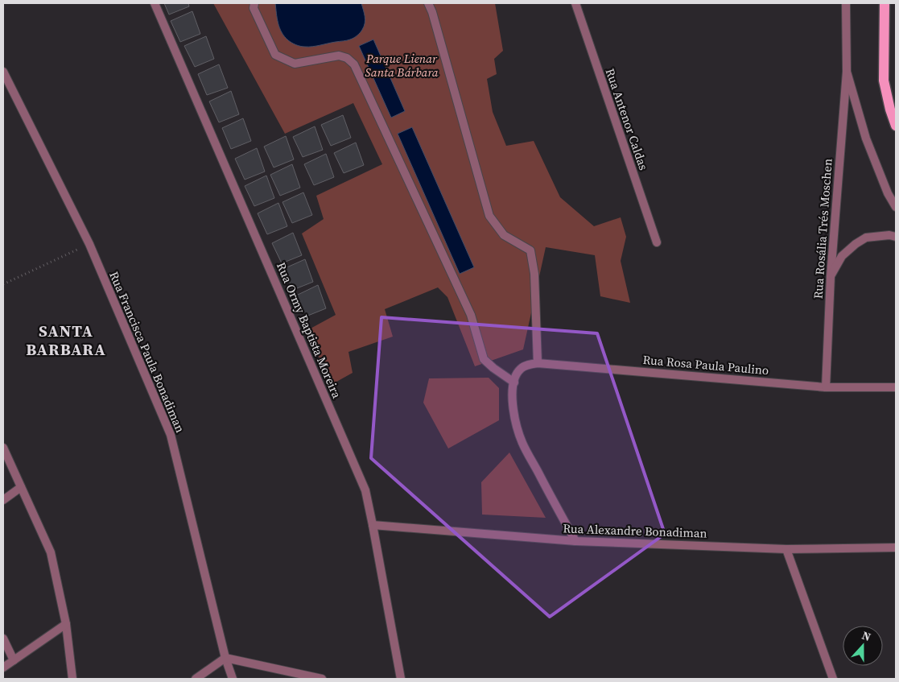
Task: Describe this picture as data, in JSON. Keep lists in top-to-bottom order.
{
  "streets": {
    "street": [
      "Rua Antenor Caldas",
      "Rua Rosália Trés Moschen",
      "Rua Ormy Baptista Moreira",
      "Rua Francisca Paula Bonadiman",
      "Rua Rosa Paula Paulino",
      "Rua Alexandre Bonadiman"
    ]
  },
  "crossings": [
    ["Rua Rosália Trés Moschen", "Rua Rosa Paula Paulino"],
    ["Rua Ormy Baptista Moreira", "Rua Alexandre Bonadiman"]
  ],
  "districts": ["SANTA BARBARA"],
  "parks": ["Parque Lienar Santa Bárbara"],
  "north": "top"
}
